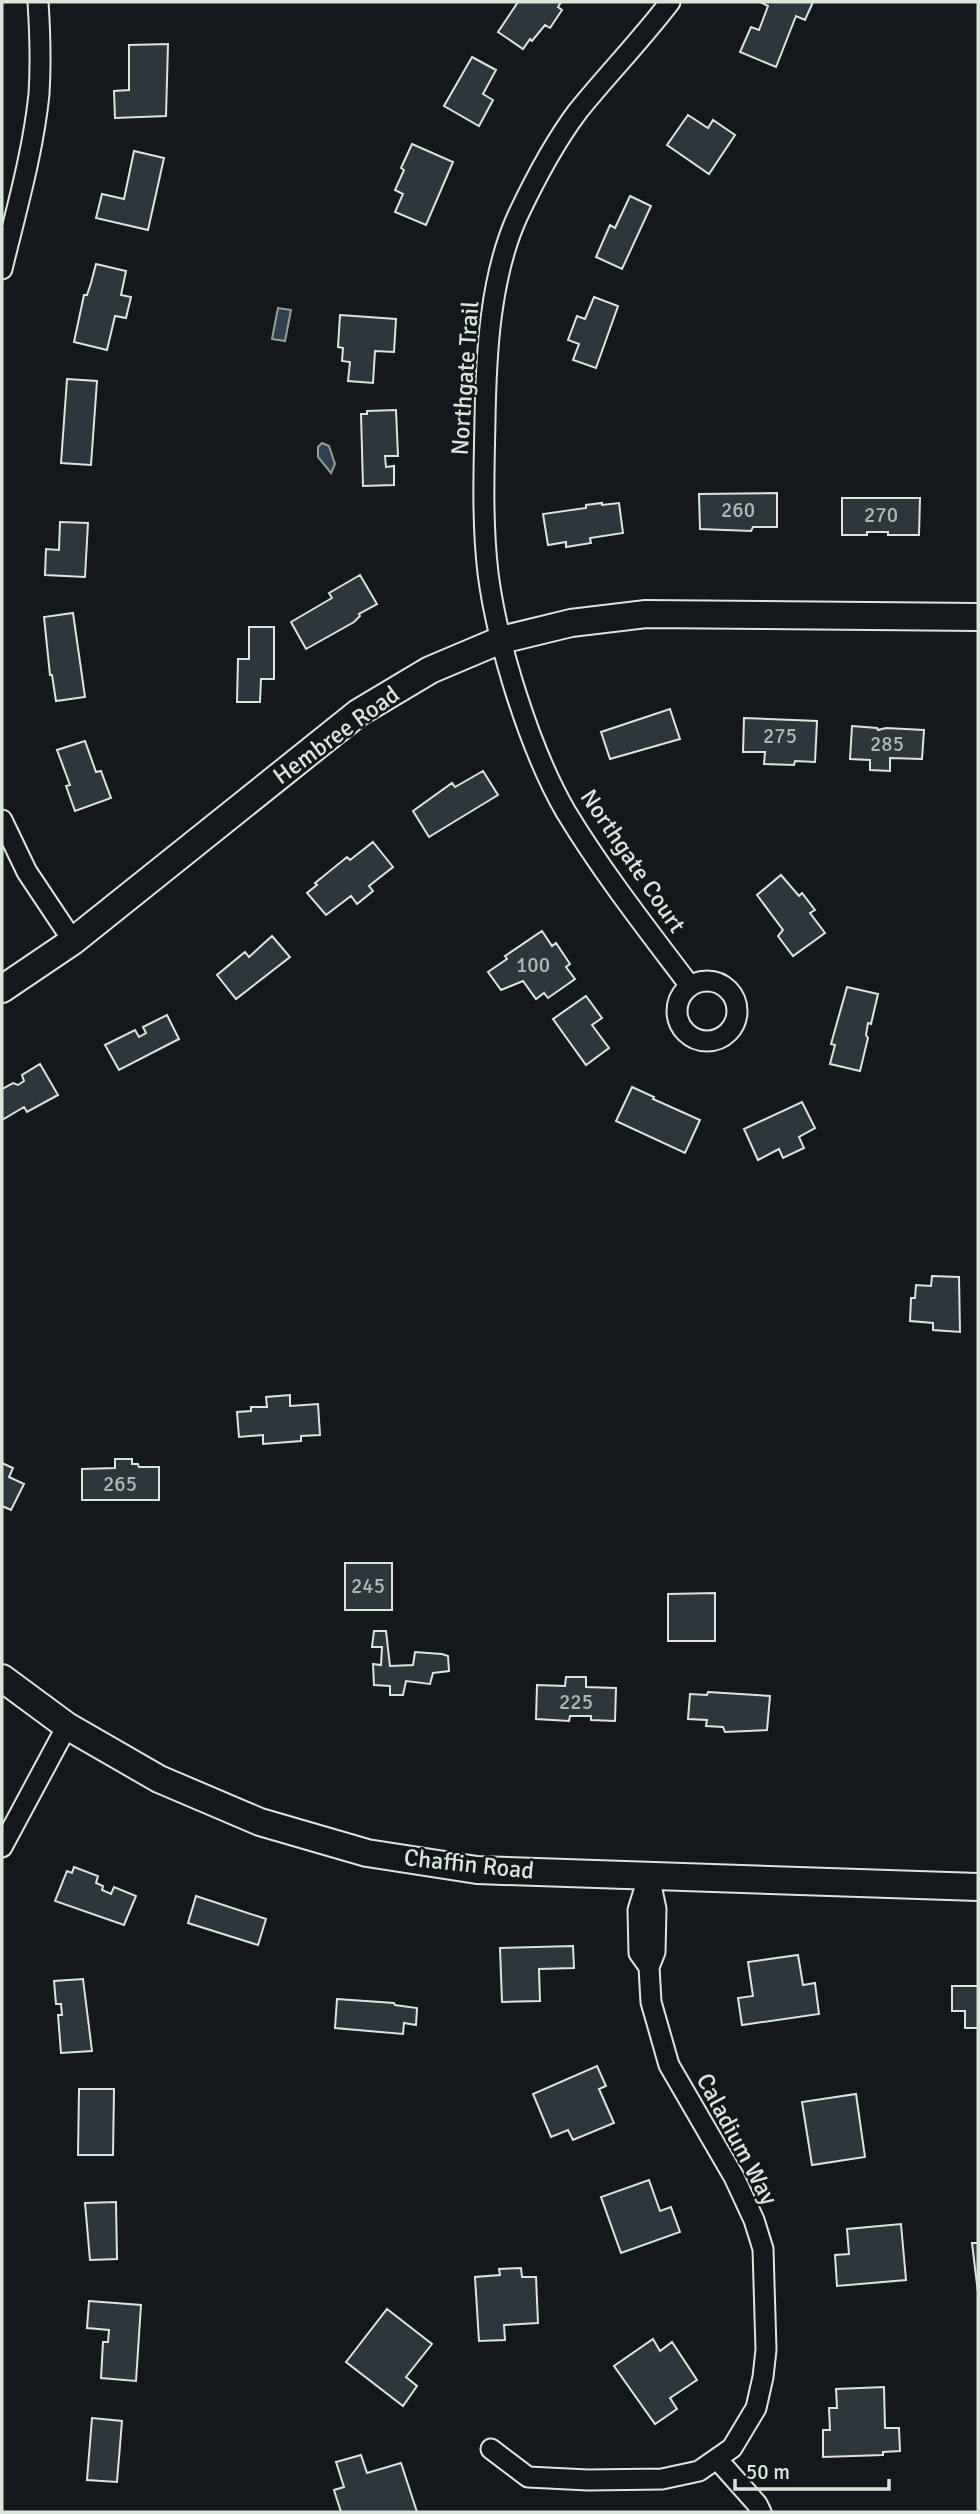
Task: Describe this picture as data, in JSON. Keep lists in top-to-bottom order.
{
  "streets": {
    "street": [
      "Northgate Trail",
      "Hembree Road",
      "Northgate Court",
      "Chaffin Road",
      "Caladium Way"
    ]
  },
  "crossings": [
    ["Northgate Trail", "Hembree Road"],
    ["Northgate Trail", "Northgate Court"],
    ["Hembree Road", "Northgate Court"],
    ["Chaffin Road", "Caladium Way"]
  ],
  "house_numbers": [
    "260",
    "270",
    "275",
    "285",
    "100",
    "265",
    "245",
    "225"
  ],
  "scale_bar": "50 m"
}
